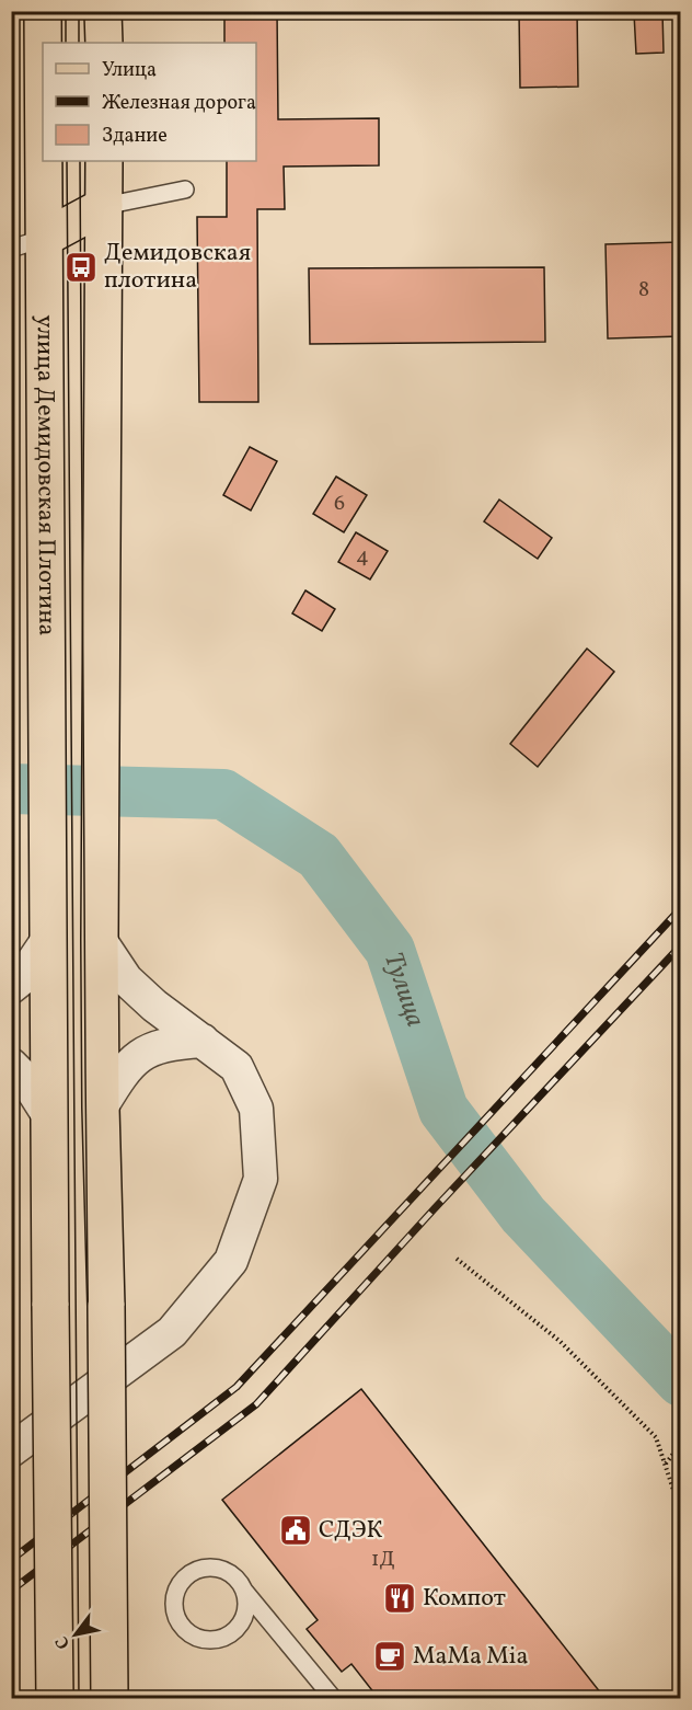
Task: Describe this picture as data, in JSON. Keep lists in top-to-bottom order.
{
  "streets": {
    "main road": ["улица Демидовская Плотина"]
  },
  "water": ["Тулица"],
  "places": {
    "bus stop": ["Демидовская плотина"],
    "public building": ["СДЭК"],
    "restaurant": ["Компот"],
    "cafe": ["MaMa Mia"]
  },
  "house_numbers": [
    "8",
    "6",
    "4",
    "1Д"
  ],
  "legend": ["Улица", "Железная дорога", "Здание"],
  "north": "bottom left"
}
